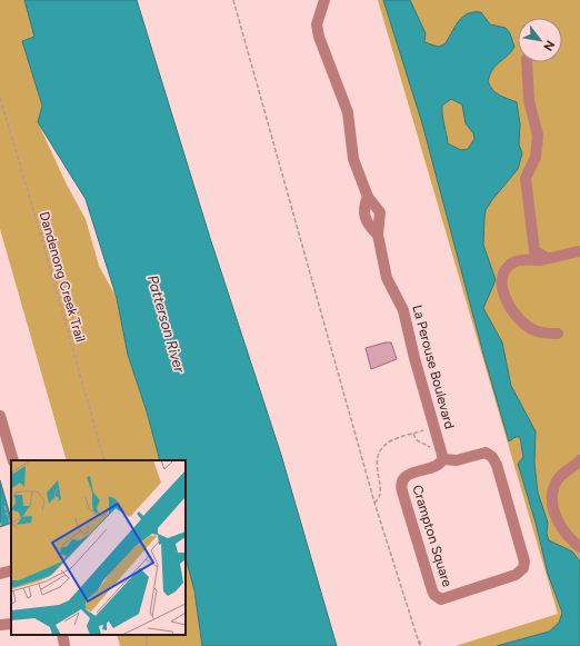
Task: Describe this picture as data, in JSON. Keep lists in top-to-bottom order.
{
  "streets": {
    "street": ["La Perouse Boulevard", "Crampton Square"],
    "path": ["Dandenong Creek Trail"]
  },
  "crossings": [
    ["La Perouse Boulevard", "Crampton Square"]
  ],
  "water": ["Patterson River"],
  "north": "bottom right"
}
